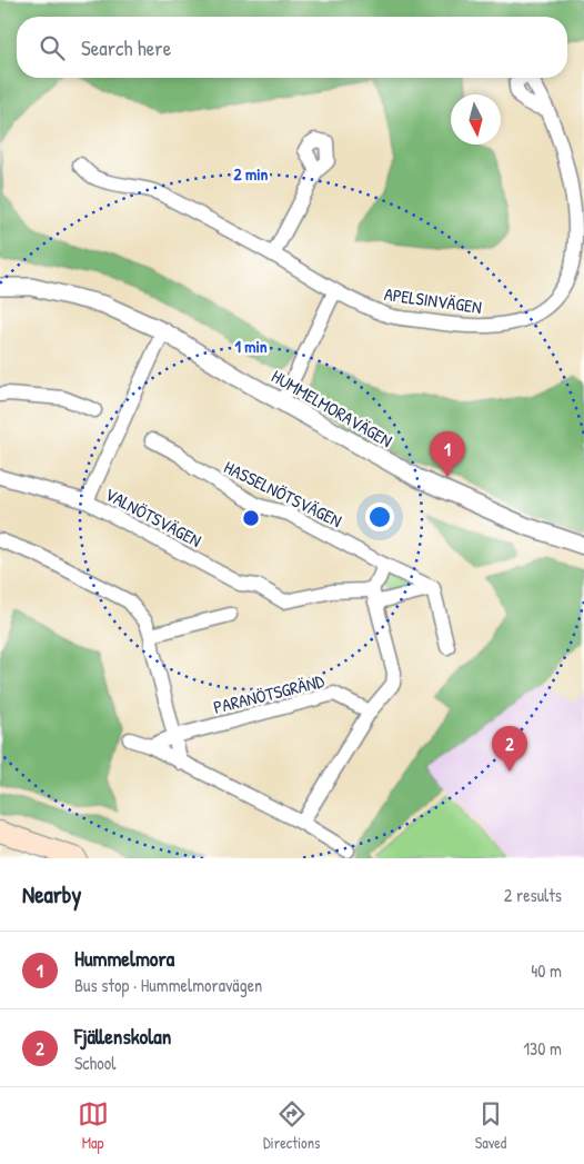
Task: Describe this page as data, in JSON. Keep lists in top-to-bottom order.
{
  "streets": {
    "street": [
      "APELSINVÄGEN",
      "HUMMELMORAVÄGEN",
      "HASSELNÖTSVÄGEN",
      "VALNÖTSVÄGEN",
      "PARANÖTSGRÄND"
    ]
  },
  "north": "bottom",
  "page": {
    "search": "Search here",
    "pins": ["1", "2"],
    "heading": ["Nearby", "2 results"],
    "list": [
      {
        "mark": "1",
        "name": "Hummelmora",
        "note": "Bus stop · Hummelmoravägen",
        "value": "40 m"
      },
      {
        "mark": "2",
        "name": "Fjällenskolan",
        "note": "School",
        "value": "130 m"
      }
    ],
    "nav": ["Map", "Directions", "Saved"]
  },
  "rings": ["2 min", "1 min"]
}
